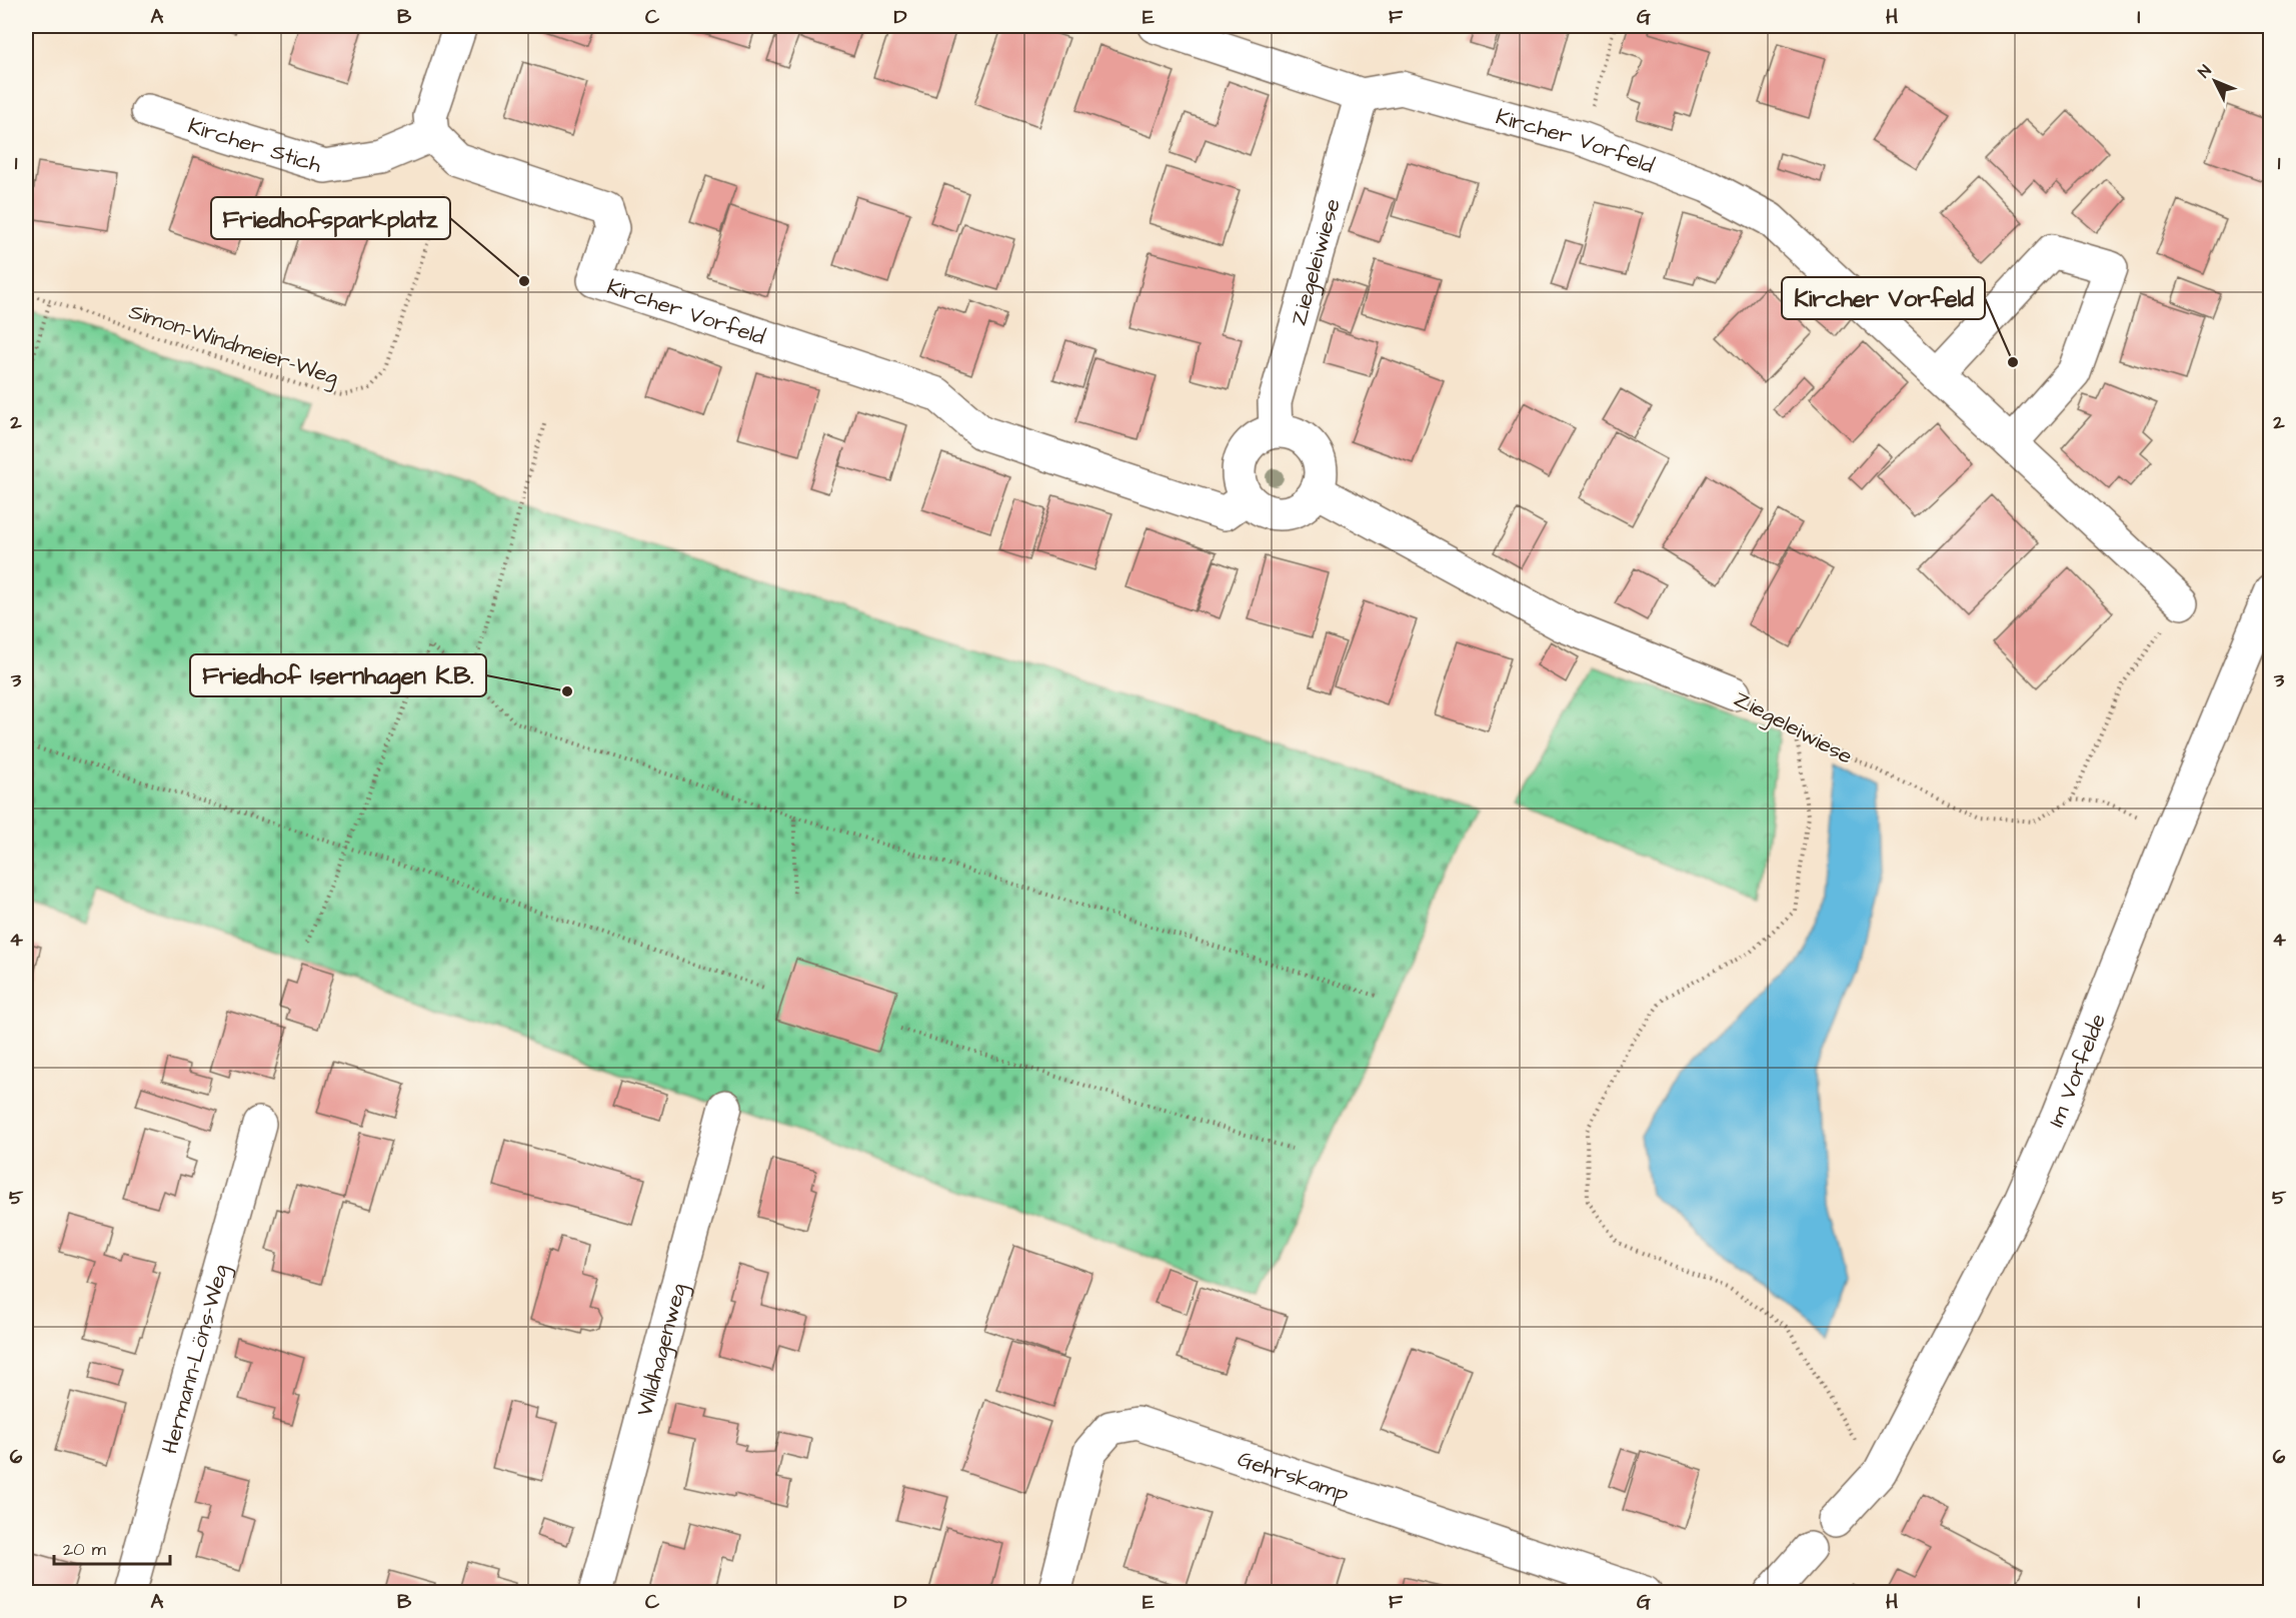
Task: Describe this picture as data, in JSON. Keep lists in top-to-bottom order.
{
  "streets": {
    "street": [
      "Kircher Vorfeld",
      "Kircher Stich",
      "Ziegeleiwiese",
      "Im Vorfelde",
      "Wildhagenweg",
      "Hermann-Löns-Weg",
      "Gehrskamp"
    ],
    "path": ["Simon-Windmeier-Weg"]
  },
  "crossings": [
    ["Kircher Vorfeld", "Kircher Stich"],
    ["Kircher Vorfeld", "Ziegeleiwiese"],
    ["Kircher Vorfeld", "Simon-Windmeier-Weg"]
  ],
  "places": ["Friedhofsparkplatz", "Kircher Vorfeld", "Friedhof Isernhagen K.B."],
  "scale_bar": "20 m",
  "north": "top left",
  "grid": {
    "columns": [
      "A",
      "B",
      "C",
      "D",
      "E",
      "F",
      "G",
      "H",
      "I"
    ],
    "rows": [
      "1",
      "2",
      "3",
      "4",
      "5",
      "6"
    ]
  }
}
